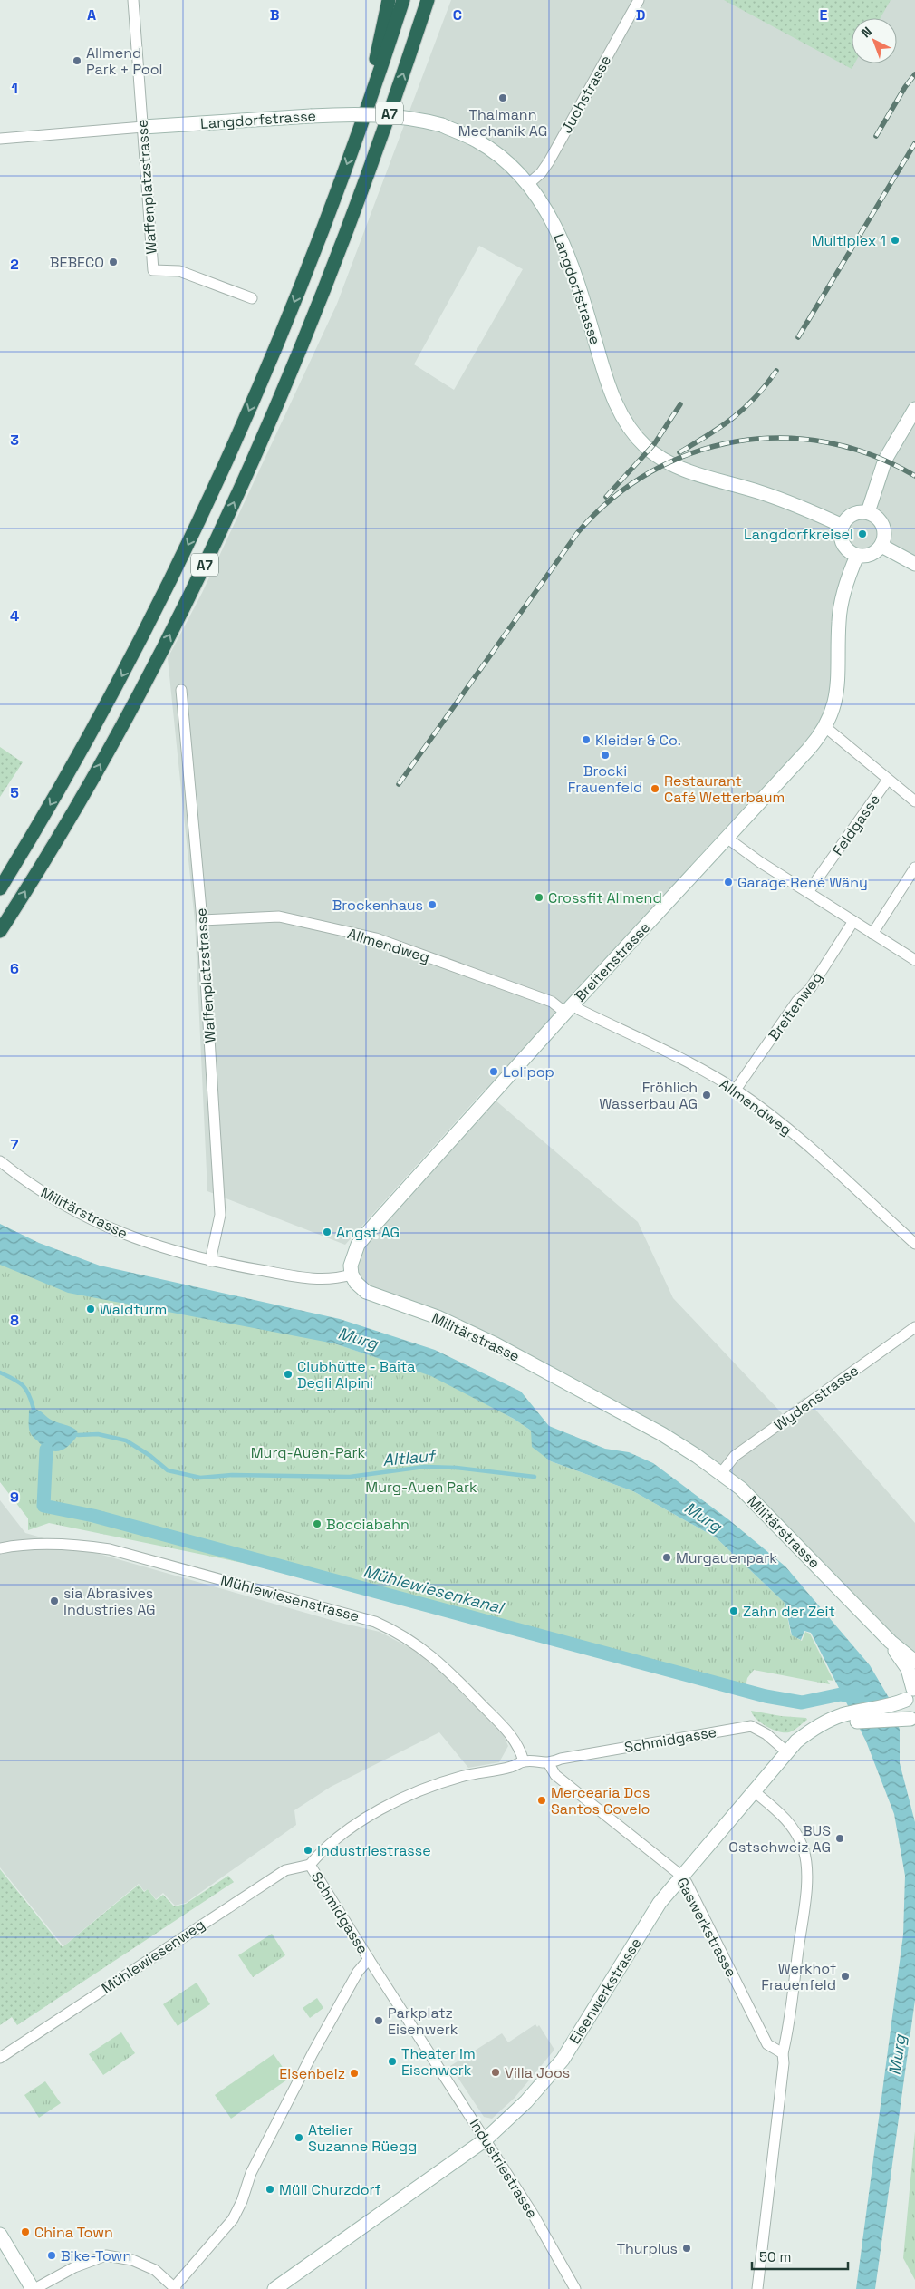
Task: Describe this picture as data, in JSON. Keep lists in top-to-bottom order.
{
  "streets": {
    "highway": ["A7"],
    "street": [
      "Juchstrasse",
      "Langdorfstrasse",
      "Waffenplatzstrasse",
      "Feldgasse",
      "Allmendweg",
      "Breitenstrasse",
      "Breitenweg",
      "Militärstrasse",
      "Wydenstrasse",
      "Mühlewiesenstrasse",
      "Schmidgasse",
      "Gaswerkstrasse",
      "Mühlewiesenweg",
      "Eisenwerkstrasse",
      "Industriestrasse"
    ]
  },
  "crossings": [
    ["Juchstrasse", "Langdorfstrasse"],
    ["Langdorfstrasse", "Waffenplatzstrasse"],
    ["Langdorfstrasse", "Breitenstrasse"],
    ["Waffenplatzstrasse", "Allmendweg"],
    ["Waffenplatzstrasse", "Militärstrasse"],
    ["Allmendweg", "Breitenstrasse"],
    ["Allmendweg", "Breitenweg"],
    ["Breitenstrasse", "Militärstrasse"],
    ["Militärstrasse", "Wydenstrasse"],
    ["Militärstrasse", "Eisenwerkstrasse"],
    ["Mühlewiesenstrasse", "Schmidgasse"],
    ["Schmidgasse", "Gaswerkstrasse"],
    ["Schmidgasse", "Mühlewiesenweg"],
    ["Schmidgasse", "Eisenwerkstrasse"],
    ["Schmidgasse", "Industriestrasse"],
    ["Gaswerkstrasse", "Eisenwerkstrasse"],
    ["Eisenwerkstrasse", "Industriestrasse"]
  ],
  "water": ["Murg", "Altlauf", "Mühlewiesenkanal"],
  "parks": ["Murg-Auen-Park", "Murg-Auen Park"],
  "places": [
    "Allmend Park + Pool",
    "Thalmann Mechanik AG",
    "Multiplex 1",
    "BEBECO",
    "Langdorfkreisel",
    "Kleider & Co.",
    "Brocki Frauenfeld",
    "Restaurant Café Wetterbaum",
    "Garage René Wäny",
    "Crossfit Allmend",
    "Brockenhaus",
    "Lolipop",
    "Fröhlich Wasserbau AG",
    "Angst AG",
    "Waldturm",
    "Clubhütte - Baita Degli Alpini",
    "Bocciabahn",
    "Murgauenpark",
    "sia Abrasives Industries AG",
    "Zahn der Zeit",
    "Mercearia Dos Santos Covelo",
    "BUS Ostschweiz AG",
    "Industriestrasse",
    "Werkhof Frauenfeld",
    "Parkplatz Eisenwerk",
    "Theater im Eisenwerk",
    "Villa Joos",
    "Eisenbeiz",
    "Atelier Suzanne Rüegg",
    "Müli Churzdorf",
    "China Town",
    "Thurplus",
    "Bike-Town"
  ],
  "scale_bar": "50 m",
  "north": "top left",
  "grid": {
    "columns": [
      "A",
      "B",
      "C",
      "D",
      "E"
    ],
    "rows": [
      "1",
      "2",
      "3",
      "4",
      "5",
      "6",
      "7",
      "8",
      "9"
    ]
  }
}
